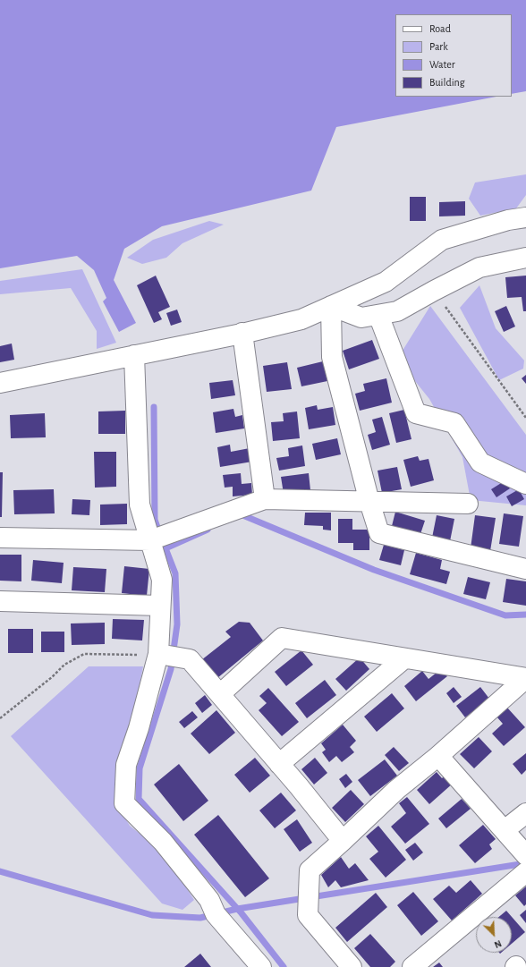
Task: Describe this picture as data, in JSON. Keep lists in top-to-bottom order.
{
  "legend": [
    "Road",
    "Park",
    "Water",
    "Building"
  ],
  "north": "bottom right"
}
